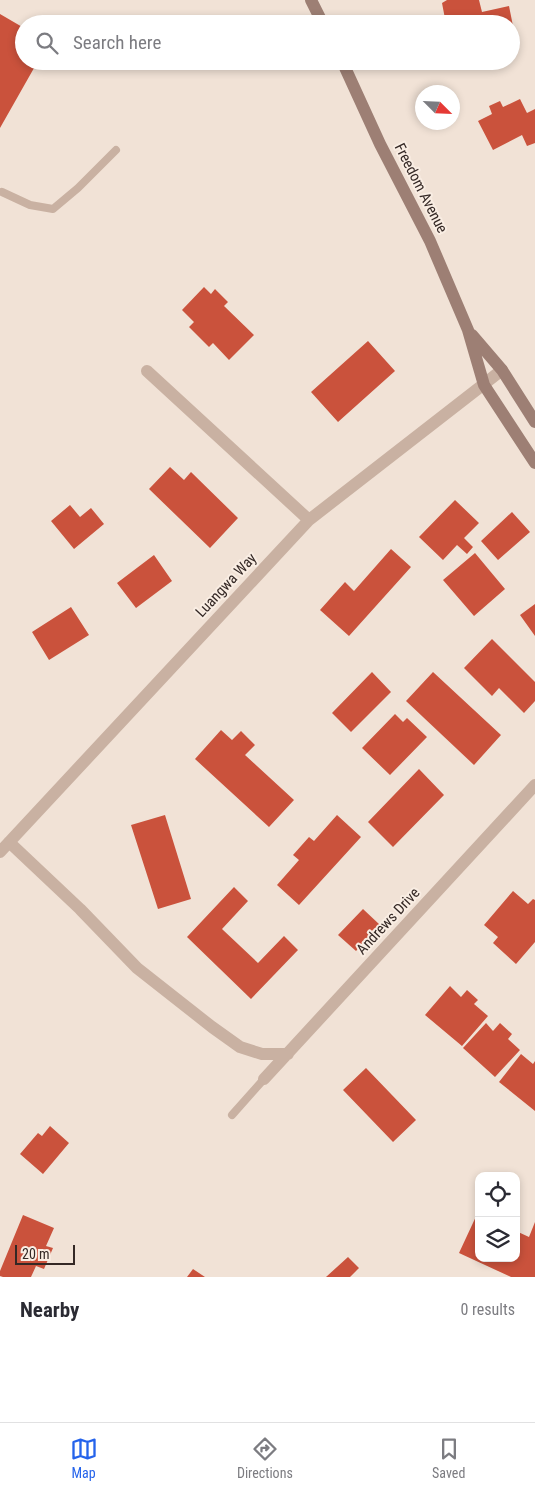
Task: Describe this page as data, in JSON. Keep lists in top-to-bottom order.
{
  "streets": {
    "main road": ["Freedom Avenue"],
    "street": ["Luangwa Way", "Andrews Drive"]
  },
  "crossings": [
    ["Freedom Avenue", "Luangwa Way"]
  ],
  "scale_bar": "20 m",
  "north": "bottom right",
  "page": {
    "search": "Search here",
    "scale": "20 m",
    "heading": ["Nearby", "0 results"],
    "nav": ["Map", "Directions", "Saved"]
  }
}
